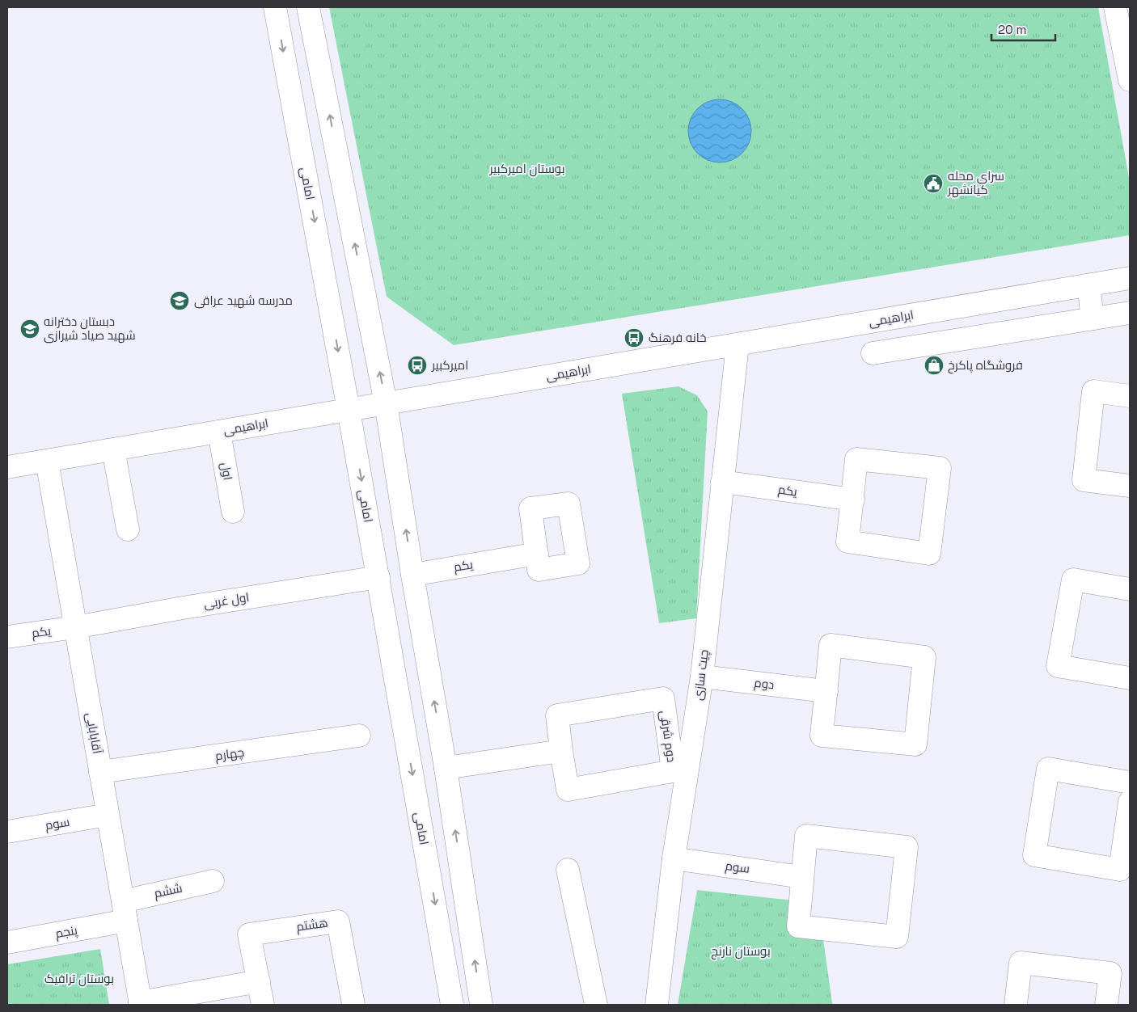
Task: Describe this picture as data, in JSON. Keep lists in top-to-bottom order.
{
  "streets": {
    "street": [
      "امامی",
      "ابراهیمی",
      "اول",
      "یکم",
      "اول غربی",
      "چیت سازی",
      "دوم",
      "آقابابایی",
      "دوم شرقی",
      "چهارم",
      "سوم",
      "ششم",
      "هشتم",
      "پنجم"
    ]
  },
  "crossings": [
    ["امامی", "ابراهیمی"],
    ["امامی", "یکم"],
    ["امامی", "اول غربی"],
    ["ابراهیمی", "اول"],
    ["ابراهیمی", "چیت سازی"],
    ["ابراهیمی", "آقابابایی"],
    ["یکم", "اول غربی"],
    ["یکم", "چیت سازی"],
    ["یکم", "آقابابایی"],
    ["اول غربی", "آقابابایی"],
    ["چیت سازی", "دوم"],
    ["چیت سازی", "سوم"],
    ["آقابابایی", "چهارم"],
    ["آقابابایی", "سوم"],
    ["آقابابایی", "ششم"],
    ["آقابابایی", "پنجم"],
    ["ششم", "پنجم"]
  ],
  "parks": ["بوستان امیرکبیر", "بوستان نارنج", "بوستان ترافیک"],
  "places": {
    "public building": ["سرای محله کیانشهر"],
    "school or university": ["مدرسه شهید عراقی", "دبستان دخترانه شهید صیاد شیرازی"],
    "bus stop": ["خانه فرهنگ", "امیرکبیر"],
    "shop": ["فروشگاه پاکرخ"]
  },
  "scale_bar": "20 m"
}
